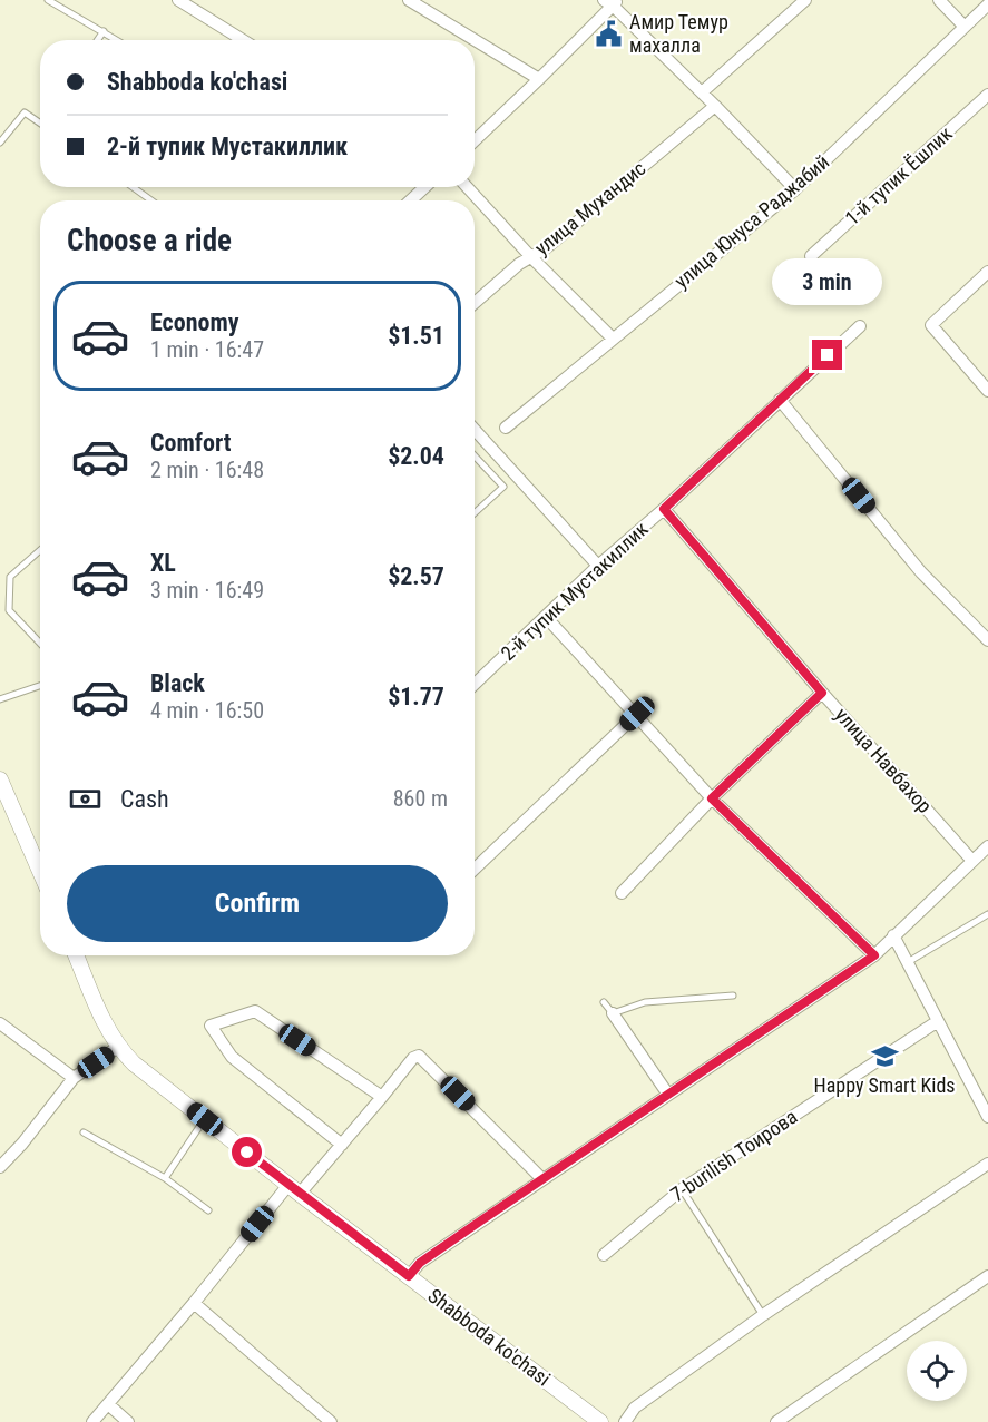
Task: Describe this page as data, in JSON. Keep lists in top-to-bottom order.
{
  "streets": {
    "street": [
      "1-й тупик Ёшлик",
      "улица Мухандис",
      "улица Юнуса Раджабий",
      "2-й тупик Мустакиллик",
      "улица Навбахор",
      "7-burilish Тоирова",
      "Shabboda ko'chasi"
    ]
  },
  "crossings": [
    ["2-й тупик Мустакиллик", "улица Навбахор"]
  ],
  "places": {
    "public building": ["Амир Темур махалла"],
    "school or university": ["Happy Smart Kids"]
  },
  "page": {
    "banner": ["Shabboda ko'chasi", "2-й тупик Мустакиллик"],
    "heading": "Choose a ride",
    "bubble": "3 min",
    "list": [
      {
        "name": "Economy",
        "note": "1 min · 16:47",
        "value": "$1.51"
      },
      {
        "name": "Comfort",
        "note": "2 min · 16:48",
        "value": "$2.04"
      },
      {
        "name": "XL",
        "note": "3 min · 16:49",
        "value": "$2.57"
      },
      {
        "name": "Black",
        "note": "4 min · 16:50",
        "value": "$1.77"
      }
    ],
    "pay": ["Cash", "860 m"],
    "buttons": "Confirm"
  }
}
